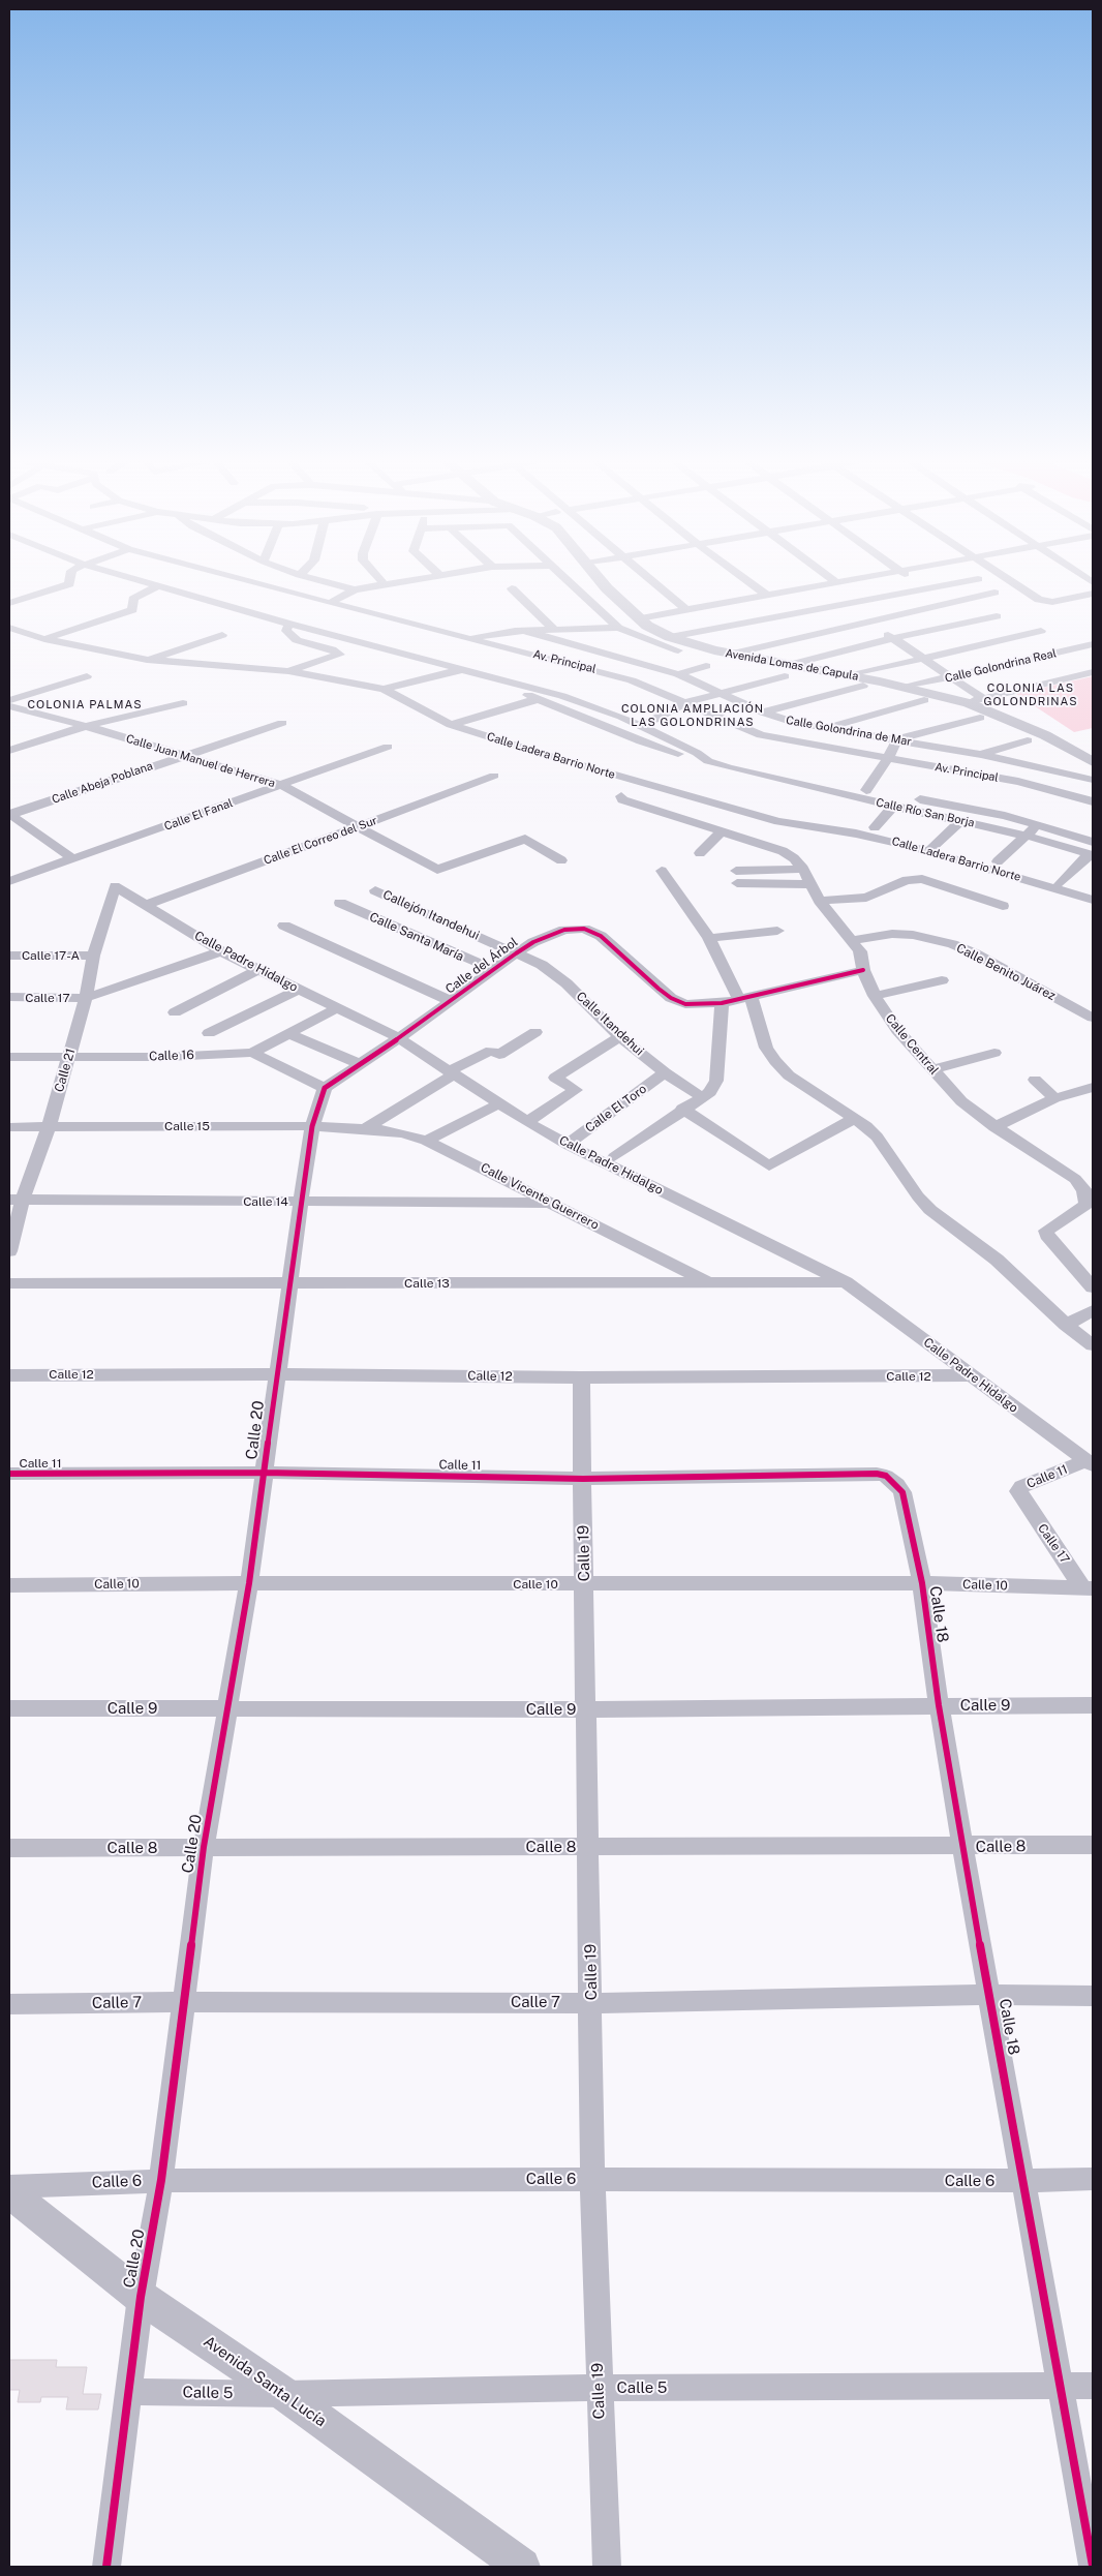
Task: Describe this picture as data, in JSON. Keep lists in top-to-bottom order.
{
  "streets": {
    "street": [
      "Av. Principal",
      "Avenida Lomas de Capula",
      "Calle Golondrina Real",
      "Calle Golondrina de Mar",
      "Calle Ladera Barrio Norte",
      "Calle Juan Manuel de Herrera",
      "Calle Abeja Poblana",
      "Calle Río San Borja",
      "Calle El Fanal",
      "Calle El Correo del Sur",
      "Callejón Itandehui",
      "Calle Santa María",
      "Calle 17-A",
      "Calle Padre Hidalgo",
      "Calle del Árbol",
      "Calle Benito Juárez",
      "Calle 17",
      "Calle Itandehui",
      "Calle Central",
      "Calle 16",
      "Calle 21",
      "Calle El Toro",
      "Calle 15",
      "Calle Vicente Guerrero",
      "Calle 14",
      "Calle 13",
      "Calle 12",
      "Calle 20",
      "Calle 11",
      "Calle 19",
      "Calle 10",
      "Calle 18",
      "Calle 9",
      "Calle 8",
      "Calle 7",
      "Calle 6",
      "Avenida Santa Lucía",
      "Calle 5"
    ]
  },
  "crossings": [
    ["Avenida Lomas de Capula", "Calle Golondrina Real"],
    ["Calle Ladera Barrio Norte", "Calle Central"],
    ["Calle Juan Manuel de Herrera", "Calle Abeja Poblana"],
    ["Calle Juan Manuel de Herrera", "Calle El Fanal"],
    ["Calle Juan Manuel de Herrera", "Calle El Correo del Sur"],
    ["Calle El Correo del Sur", "Calle Padre Hidalgo"],
    ["Callejón Itandehui", "Calle del Árbol"],
    ["Callejón Itandehui", "Calle Itandehui"],
    ["Calle Santa María", "Calle del Árbol"],
    ["Calle 17-A", "Calle 21"],
    ["Calle Padre Hidalgo", "Calle del Árbol"],
    ["Calle Padre Hidalgo", "Calle 17"],
    ["Calle Padre Hidalgo", "Calle 21"],
    ["Calle Padre Hidalgo", "Calle El Toro"],
    ["Calle Padre Hidalgo", "Calle 13"],
    ["Calle Padre Hidalgo", "Calle 12"],
    ["Calle Padre Hidalgo", "Calle 11"],
    ["Calle del Árbol", "Calle Itandehui"],
    ["Calle del Árbol", "Calle Central"],
    ["Calle Benito Juárez", "Calle Central"],
    ["Calle 17", "Calle 21"],
    ["Calle 17", "Calle 11"],
    ["Calle 17", "Calle 10"],
    ["Calle Itandehui", "Calle El Toro"],
    ["Calle 16", "Calle 21"],
    ["Calle 16", "Calle 20"],
    ["Calle 21", "Calle 15"],
    ["Calle 21", "Calle 14"],
    ["Calle 15", "Calle Vicente Guerrero"],
    ["Calle 15", "Calle 20"],
    ["Calle Vicente Guerrero", "Calle 14"],
    ["Calle Vicente Guerrero", "Calle 13"],
    ["Calle 14", "Calle 20"],
    ["Calle 13", "Calle 20"],
    ["Calle 12", "Calle 20"],
    ["Calle 12", "Calle 19"],
    ["Calle 20", "Calle 11"],
    ["Calle 20", "Calle 10"],
    ["Calle 20", "Calle 9"],
    ["Calle 20", "Calle 8"],
    ["Calle 20", "Calle 7"],
    ["Calle 20", "Calle 6"],
    ["Calle 20", "Avenida Santa Lucía"],
    ["Calle 20", "Calle 5"],
    ["Calle 11", "Calle 19"],
    ["Calle 11", "Calle 18"],
    ["Calle 19", "Calle 10"],
    ["Calle 19", "Calle 9"],
    ["Calle 19", "Calle 8"],
    ["Calle 19", "Calle 7"],
    ["Calle 19", "Calle 6"],
    ["Calle 19", "Calle 5"],
    ["Calle 10", "Calle 18"],
    ["Calle 18", "Calle 9"],
    ["Calle 18", "Calle 8"],
    ["Calle 18", "Calle 7"],
    ["Calle 18", "Calle 6"],
    ["Calle 18", "Calle 5"],
    ["Avenida Santa Lucía", "Calle 5"]
  ],
  "districts": ["COLONIA LAS GOLONDRINAS", "COLONIA PALMAS", "COLONIA AMPLIACIÓN LAS GOLONDRINAS"]
}
